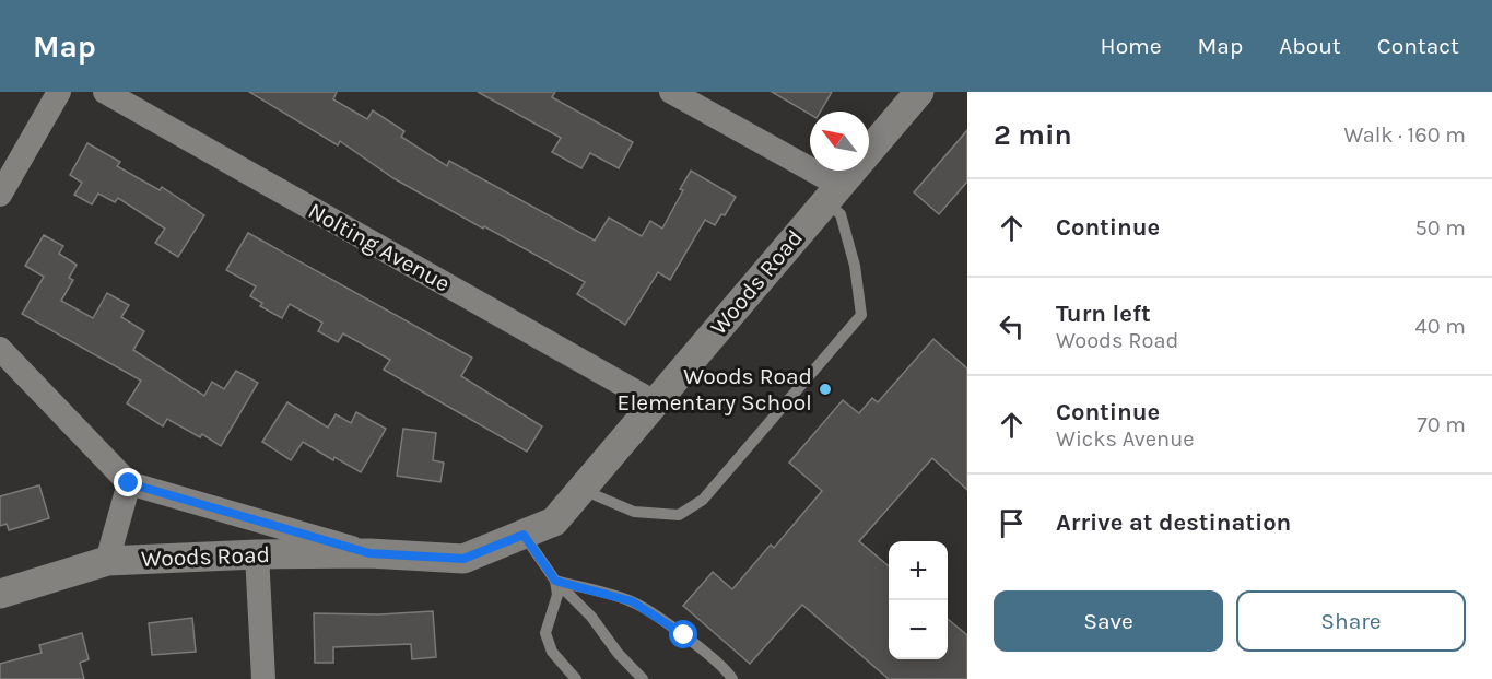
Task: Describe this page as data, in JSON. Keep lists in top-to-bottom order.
{
  "streets": {
    "street": ["Nolting Avenue", "Woods Road"]
  },
  "crossings": [
    ["Nolting Avenue", "Woods Road"]
  ],
  "places": ["Woods Road Elementary School"],
  "north": "top left",
  "page": {
    "header": "Map",
    "nav": [
      "Home",
      "Map",
      "About",
      "Contact"
    ],
    "heading": ["2 min", "Walk · 160 m"],
    "list": [
      ["Continue", "50 m"],
      ["Turn left", "Woods Road", "40 m"],
      ["Continue", "Wicks Avenue", "70 m"],
      "Arrive at destination"
    ],
    "map_buttons": ["+", "−"],
    "buttons": ["Save", "Share"]
  }
}
